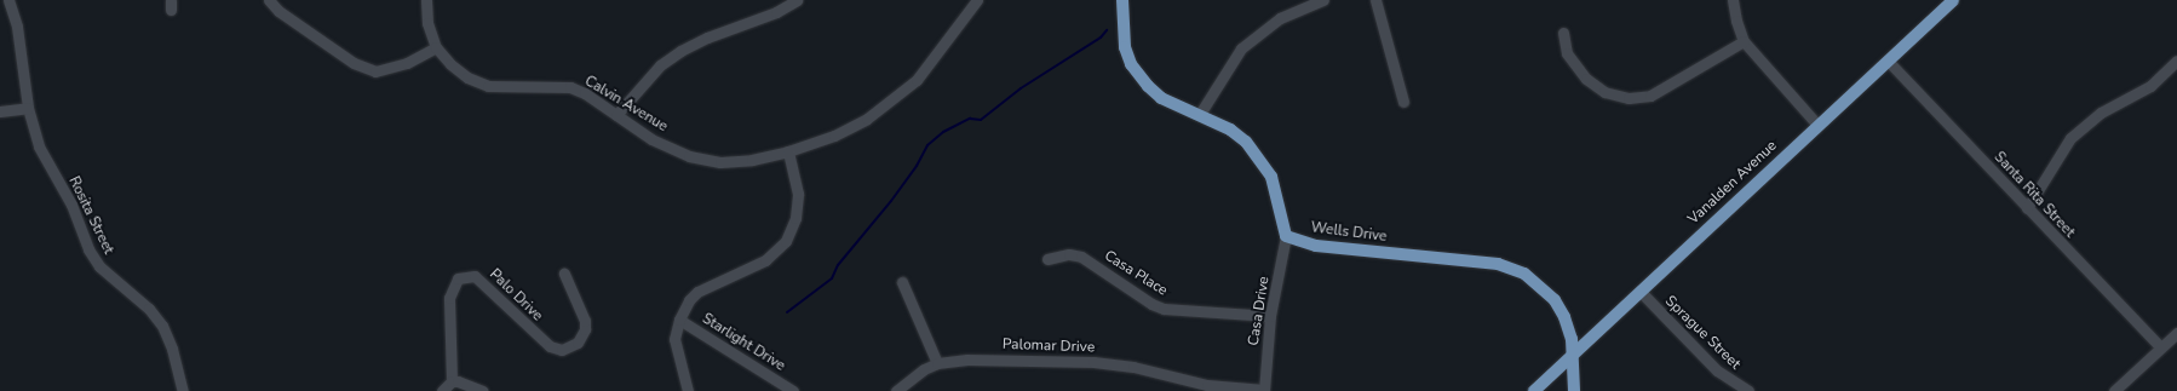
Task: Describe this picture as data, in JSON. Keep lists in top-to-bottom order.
{
  "streets": {
    "main road": ["Vanalden Avenue", "Wells Drive"],
    "street": [
      "Calvin Avenue",
      "Santa Rita Street",
      "Rosita Street",
      "Casa Place",
      "Palo Drive",
      "Casa Drive",
      "Sprague Street",
      "Starlight Drive",
      "Palomar Drive"
    ]
  },
  "crossings": [
    ["Vanalden Avenue", "Santa Rita Street"],
    ["Vanalden Avenue", "Wells Drive"],
    ["Vanalden Avenue", "Sprague Street"],
    ["Wells Drive", "Casa Drive"],
    ["Casa Place", "Casa Drive"],
    ["Casa Drive", "Palomar Drive"]
  ]
}
